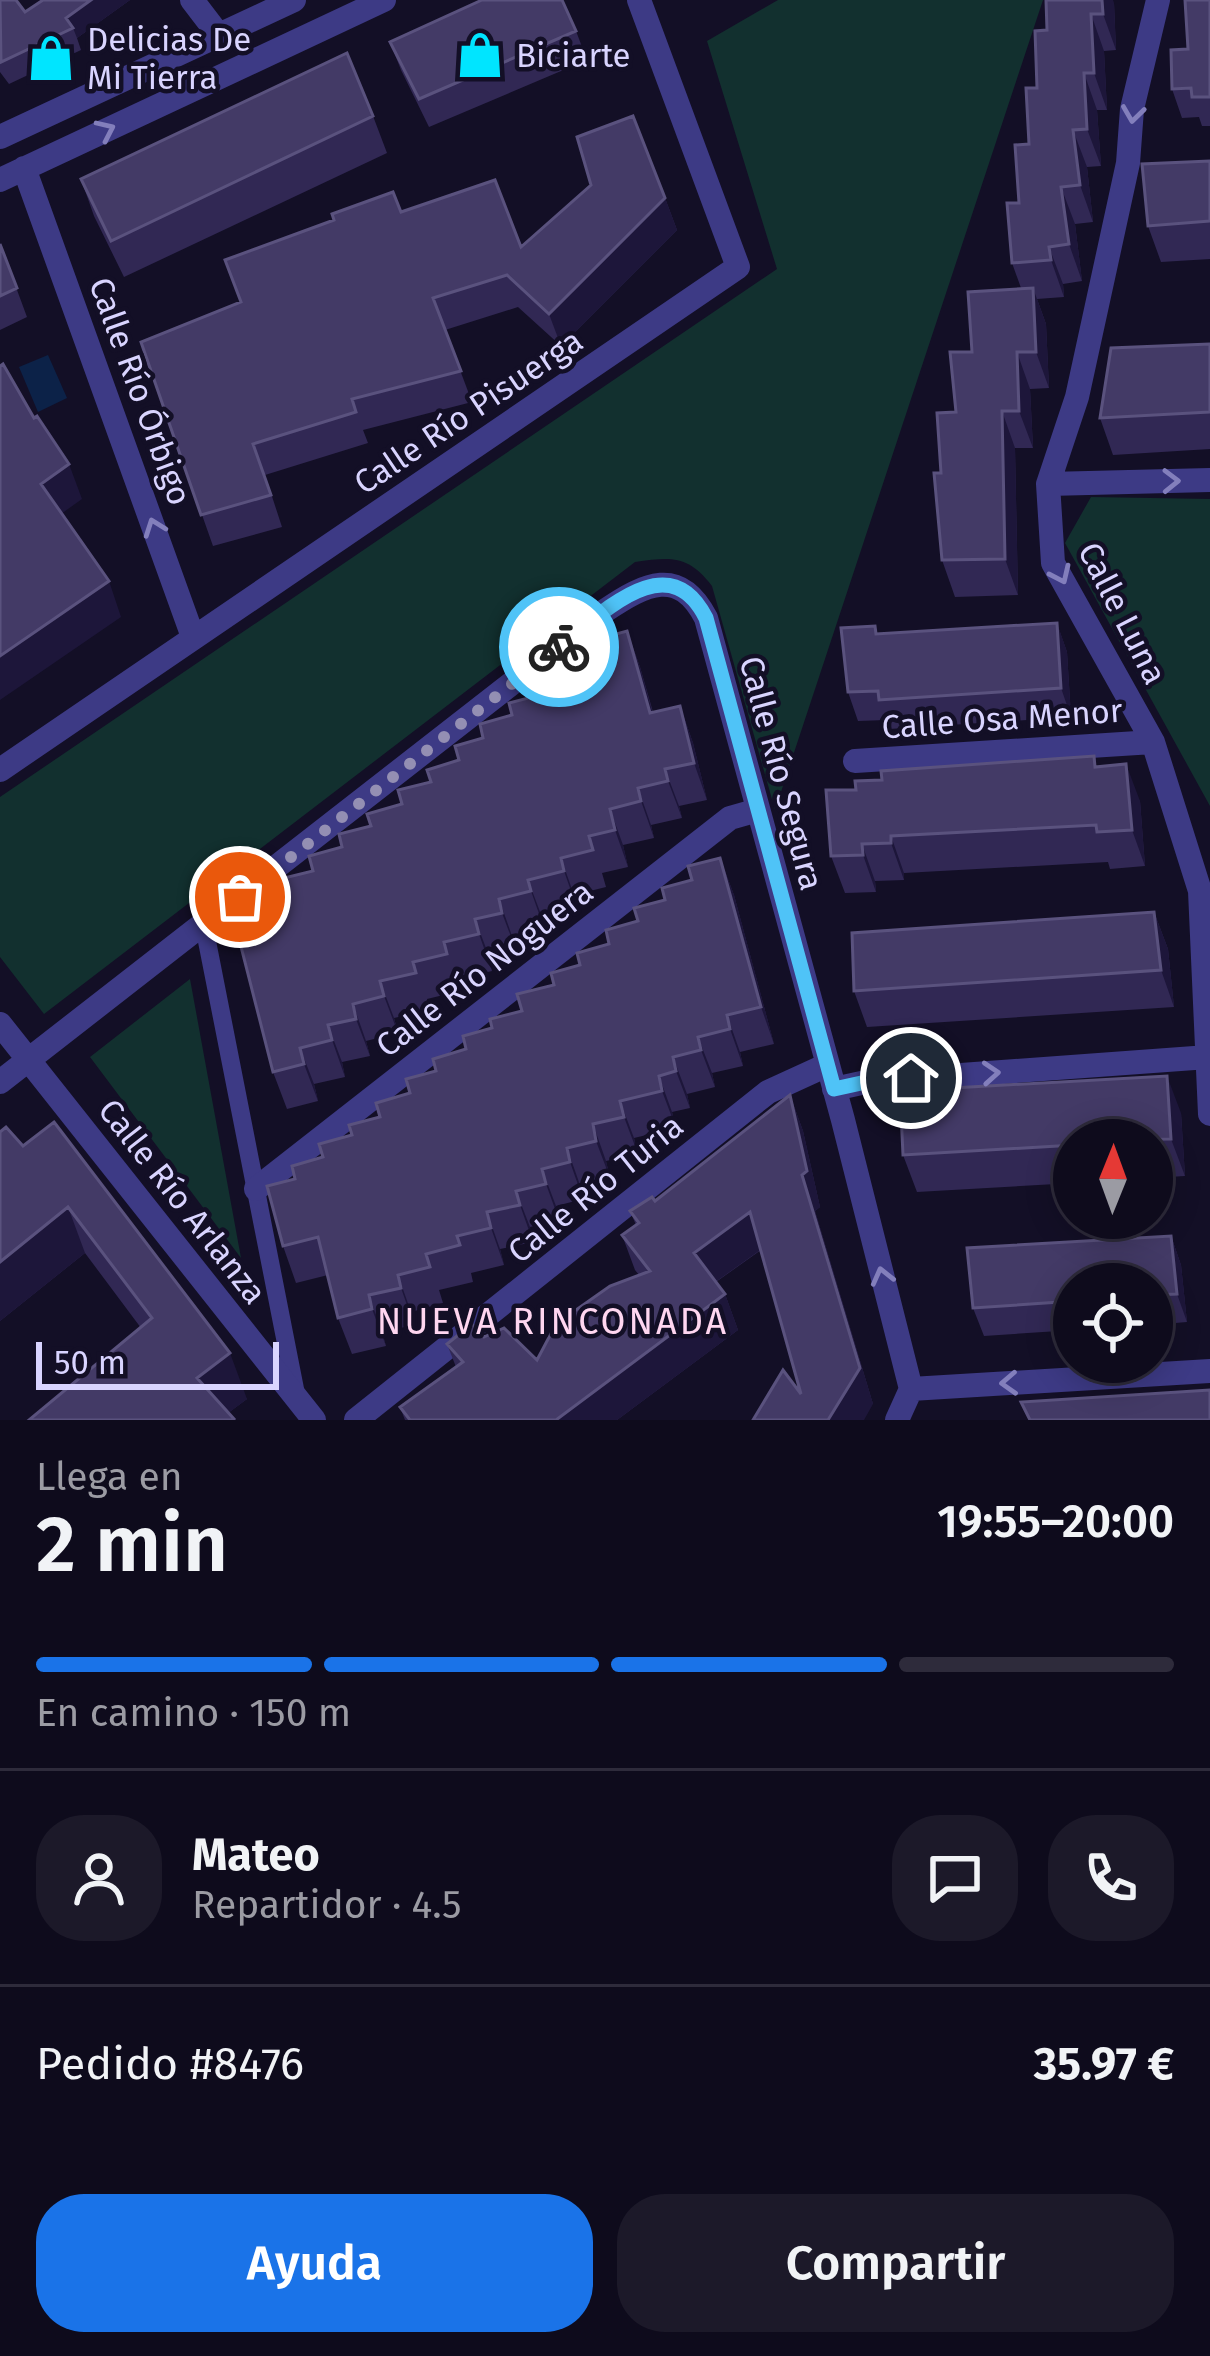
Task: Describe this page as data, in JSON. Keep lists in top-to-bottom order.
{
  "streets": {
    "street": [
      "Calle Río Órbigo",
      "Calle Río Pisuerga",
      "Calle Luna",
      "Calle Osa Menor",
      "Calle Río Segura",
      "Calle Río Noguera",
      "Calle Río Turia",
      "Calle Río Arlanza"
    ]
  },
  "crossings": [
    ["Calle Río Órbigo", "Calle Río Pisuerga"],
    ["Calle Luna", "Calle Osa Menor"],
    ["Calle Luna", "Calle Río Turia"],
    ["Calle Río Segura", "Calle Río Noguera"],
    ["Calle Río Segura", "Calle Río Turia"],
    ["Calle Río Segura", "Calle Río Arlanza"]
  ],
  "one_way": ["Calle Río Órbigo", "Calle Luna", "Calle Río Turia"],
  "districts": ["NUEVA RINCONADA"],
  "places": {
    "shop": ["Biciarte", "Delicias De Mi Tierra"]
  },
  "scale_bar": "50 m",
  "north": "top",
  "page": {
    "scale": "50 m",
    "heading": ["2 min", "Llega en", "19:55–20:00"],
    "panel": [
      "Mateo",
      "Repartidor · 4.5",
      "Pedido #8476",
      "35.97 €"
    ],
    "bar": "En camino · 150 m",
    "buttons": ["Ayuda", "Compartir"]
  }
}
